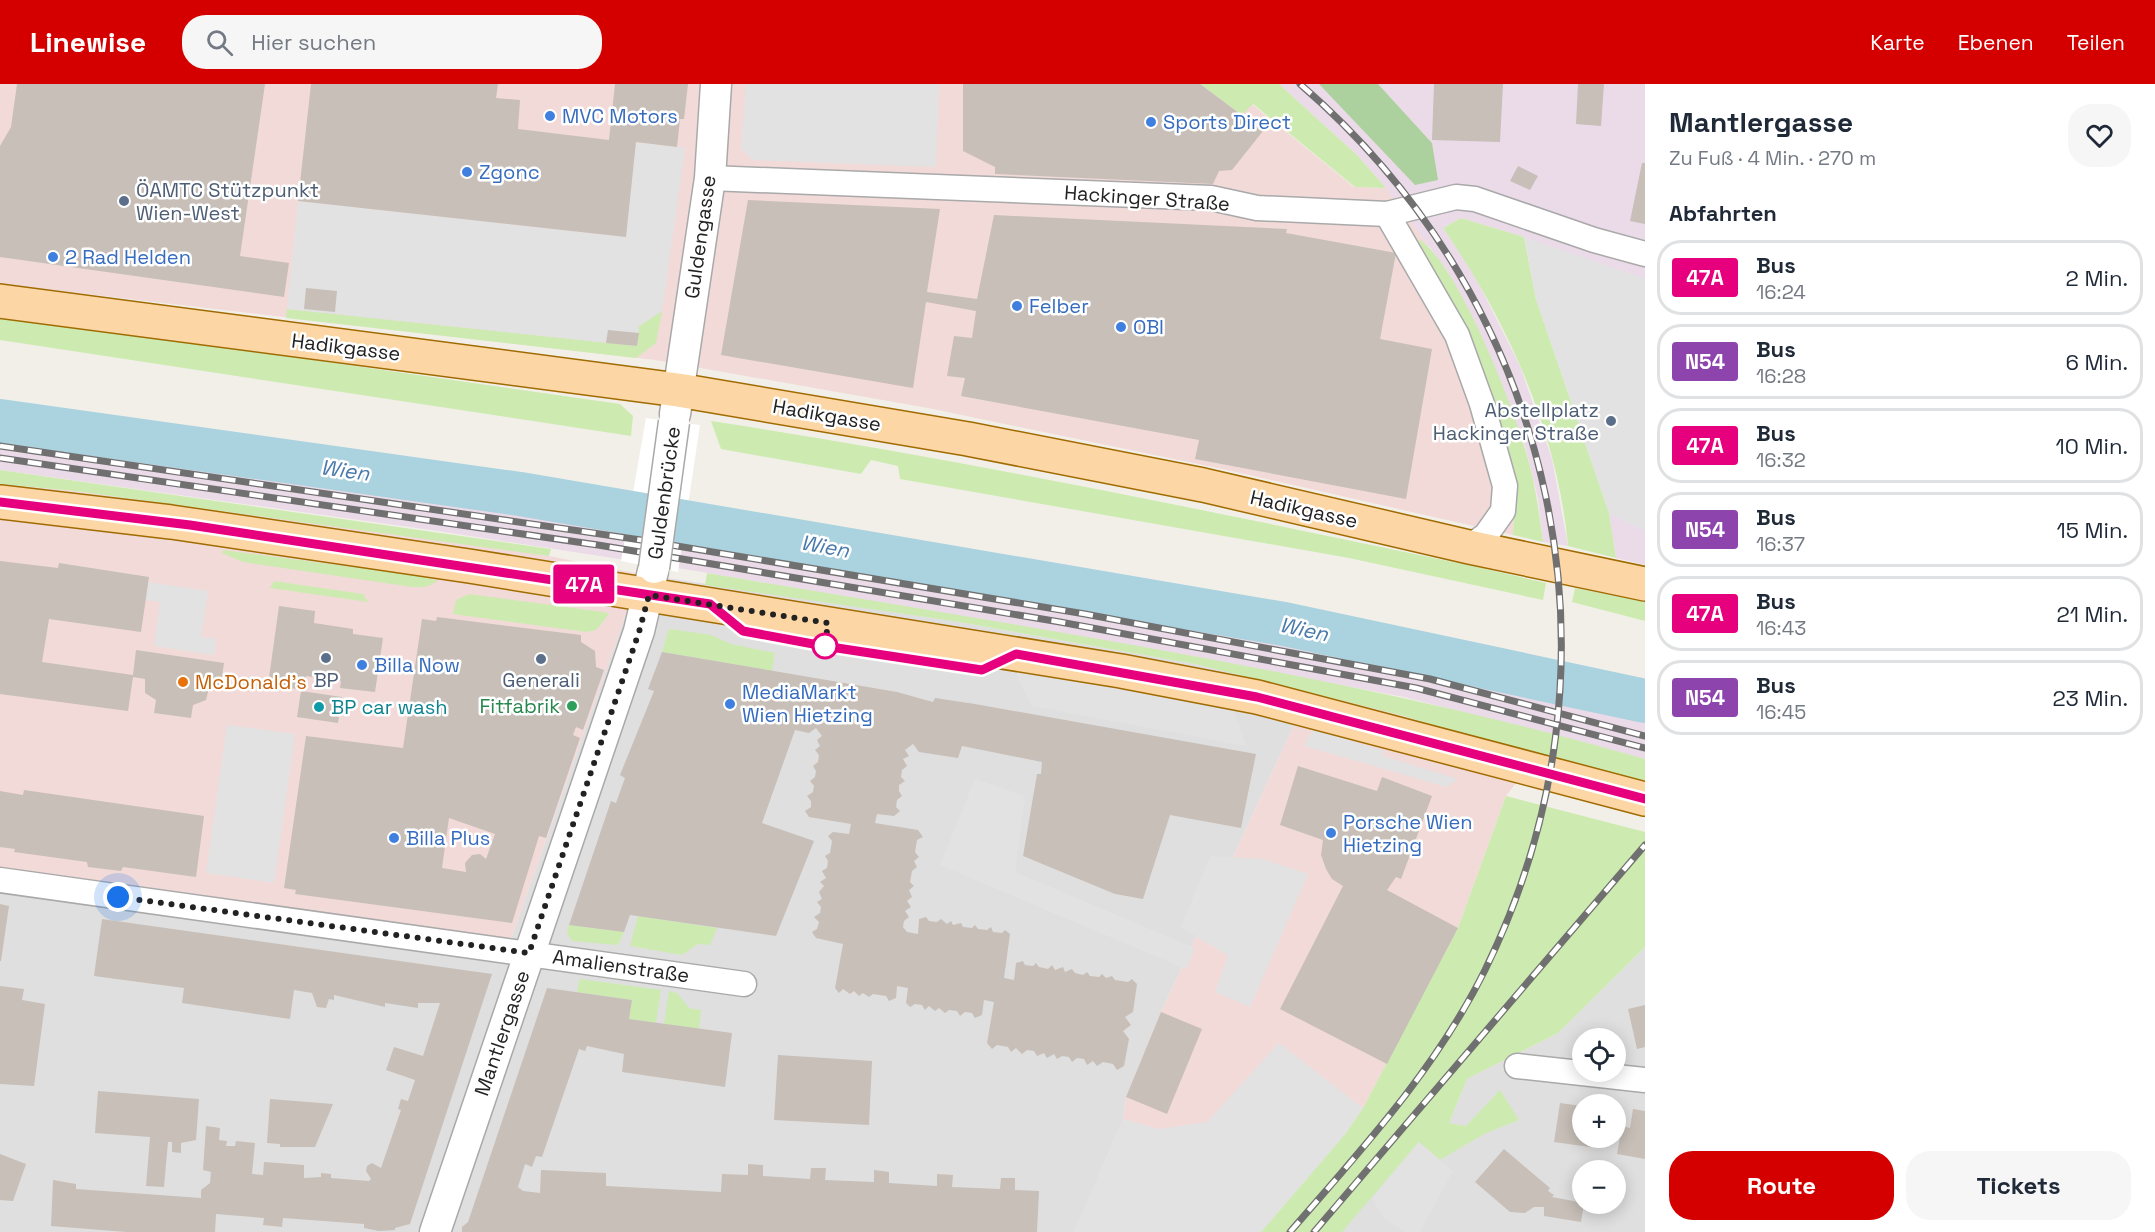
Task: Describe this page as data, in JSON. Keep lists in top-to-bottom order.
{
  "streets": {
    "main road": ["Hadikgasse"],
    "street": [
      "Hackinger Straße",
      "Guldengasse",
      "Guldenbrücke",
      "Amalienstraße",
      "Mantlergasse"
    ]
  },
  "crossings": [
    ["Hackinger Straße", "Guldengasse"],
    ["Guldengasse", "Hadikgasse"],
    ["Guldengasse", "Guldenbrücke"],
    ["Hadikgasse", "Guldenbrücke"],
    ["Guldenbrücke", "Mantlergasse"],
    ["Amalienstraße", "Mantlergasse"]
  ],
  "water": ["Wien"],
  "places": [
    "MVC Motors",
    "Sports Direct",
    "Zgonc",
    "ÖAMTC Stützpunkt Wien-West",
    "2 Rad Helden",
    "Felber",
    "OBI",
    "Abstellplatz Hackinger Straße",
    "BP",
    "Generali",
    "Billa Now",
    "McDonald's",
    "MediaMarkt Wien Hietzing",
    "Fitfabrik",
    "BP car wash",
    "Porsche Wien Hietzing",
    "Billa Plus"
  ],
  "lines": ["bus line 47A"],
  "page": {
    "header": "Linewise",
    "search": "Hier suchen",
    "nav": ["Karte", "Ebenen", "Teilen"],
    "on_map": "47A",
    "heading": [
      ["Mantlergasse", "Zu Fuß · 4 Min. · 270 m"],
      "Abfahrten"
    ],
    "list": [
      {
        "mark": "47A",
        "name": "Bus",
        "note": "16:24",
        "value": "2 Min."
      },
      {
        "mark": "N54",
        "name": "Bus",
        "note": "16:28",
        "value": "6 Min."
      },
      {
        "mark": "47A",
        "name": "Bus",
        "note": "16:32",
        "value": "10 Min."
      },
      {
        "mark": "N54",
        "name": "Bus",
        "note": "16:37",
        "value": "15 Min."
      },
      {
        "mark": "47A",
        "name": "Bus",
        "note": "16:43",
        "value": "21 Min."
      },
      {
        "mark": "N54",
        "name": "Bus",
        "note": "16:45",
        "value": "23 Min."
      }
    ],
    "map_buttons": ["+", "−"],
    "buttons": ["Route", "Tickets"]
  }
}
